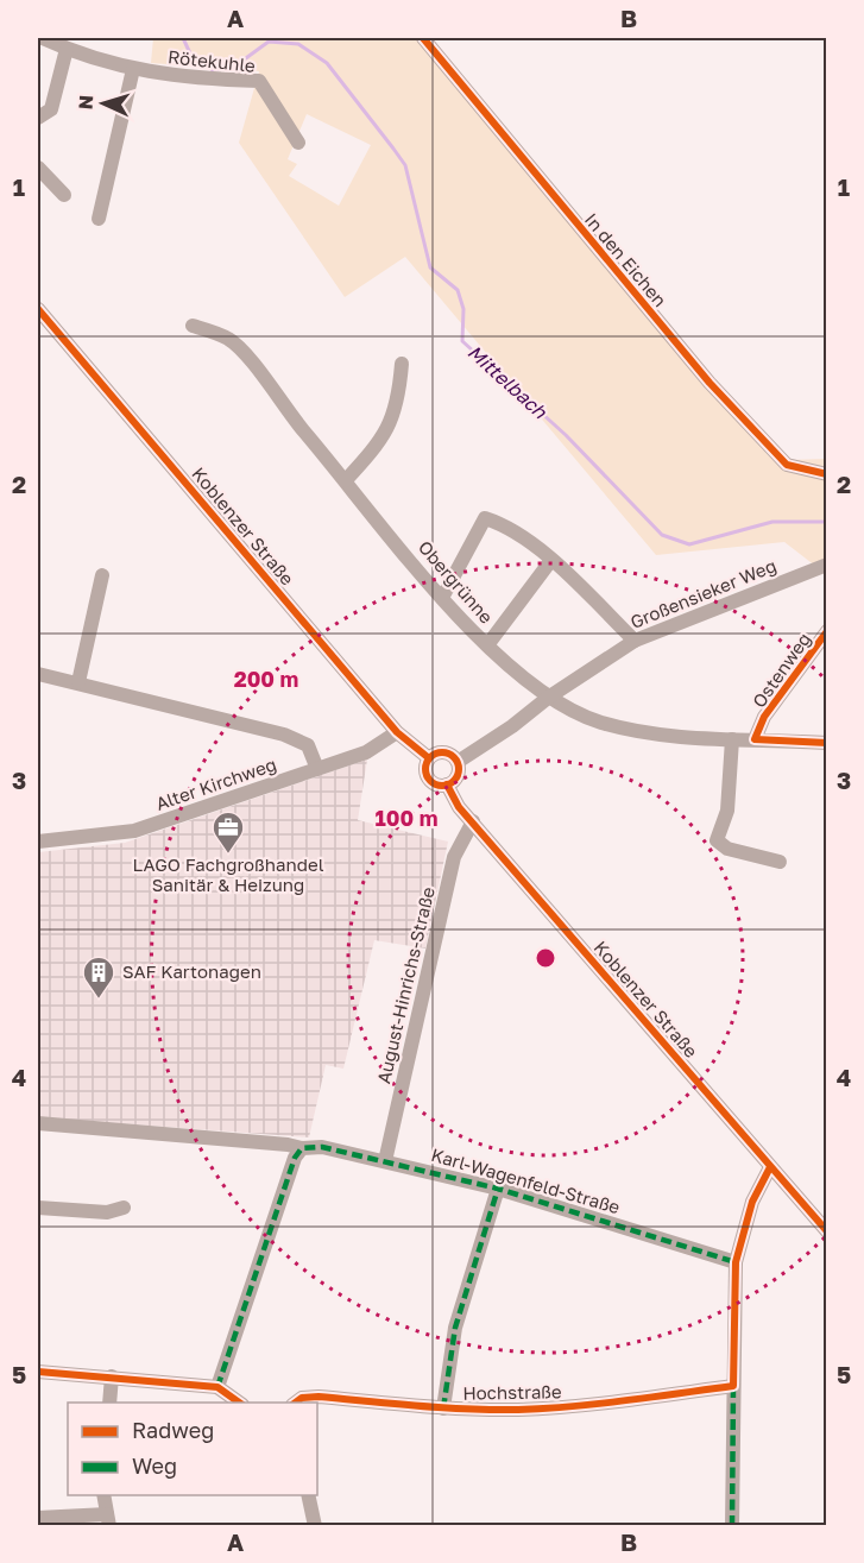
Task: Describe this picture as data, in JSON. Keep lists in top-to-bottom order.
{
  "streets": {
    "street": [
      "Rötekuhle",
      "In den Eichen",
      "Koblenzer Straße",
      "Obergrünne",
      "Großensieker Weg",
      "Ostenweg",
      "Alter Kirchweg",
      "August-Hinrichs-Straße",
      "Karl-Wagenfeld-Straße",
      "Hochstraße"
    ]
  },
  "crossings": [
    ["Koblenzer Straße", "Großensieker Weg"],
    ["Koblenzer Straße", "Alter Kirchweg"],
    ["Koblenzer Straße", "August-Hinrichs-Straße"],
    ["Obergrünne", "Großensieker Weg"],
    ["August-Hinrichs-Straße", "Karl-Wagenfeld-Straße"]
  ],
  "water": ["Mittelbach"],
  "places": {
    "office": ["LAGO Fachgroßhandel Sanitär & Heizung"],
    "building": ["SAF Kartonagen"]
  },
  "legend": ["Radweg", "Weg"],
  "north": "left",
  "grid": {
    "columns": ["A", "B"],
    "rows": [
      "1",
      "2",
      "3",
      "4",
      "5"
    ]
  },
  "rings": ["200 m", "100 m"]
}
